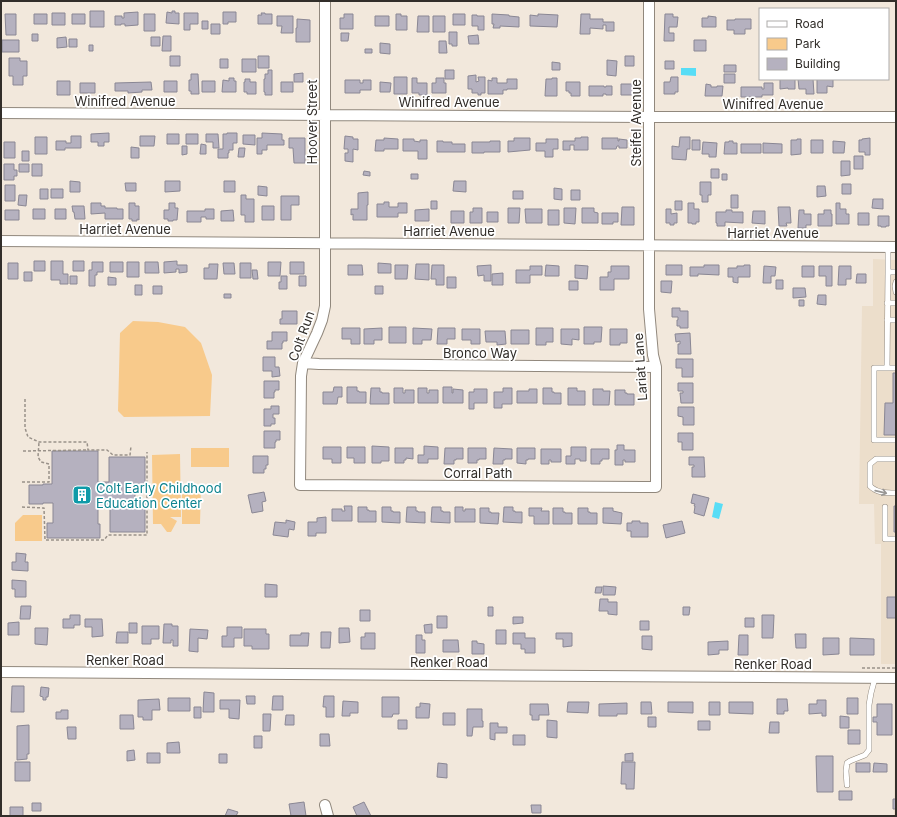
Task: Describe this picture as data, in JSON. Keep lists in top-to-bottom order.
{
  "streets": {
    "street": [
      "Winifred Avenue",
      "Hoover Street",
      "Steifel Avenue",
      "Harriet Avenue",
      "Colt Run",
      "Bronco Way",
      "Lariat Lane",
      "Corral Path",
      "Renker Road"
    ]
  },
  "crossings": [
    ["Winifred Avenue", "Hoover Street"],
    ["Winifred Avenue", "Steifel Avenue"],
    ["Hoover Street", "Harriet Avenue"],
    ["Hoover Street", "Colt Run"],
    ["Steifel Avenue", "Harriet Avenue"],
    ["Steifel Avenue", "Lariat Lane"],
    ["Harriet Avenue", "Colt Run"],
    ["Harriet Avenue", "Lariat Lane"],
    ["Colt Run", "Bronco Way"],
    ["Colt Run", "Corral Path"],
    ["Bronco Way", "Lariat Lane"],
    ["Lariat Lane", "Corral Path"]
  ],
  "places": {
    "building": ["Colt Early Childhood Education Center"]
  },
  "legend": ["Road", "Park", "Building"]
}
